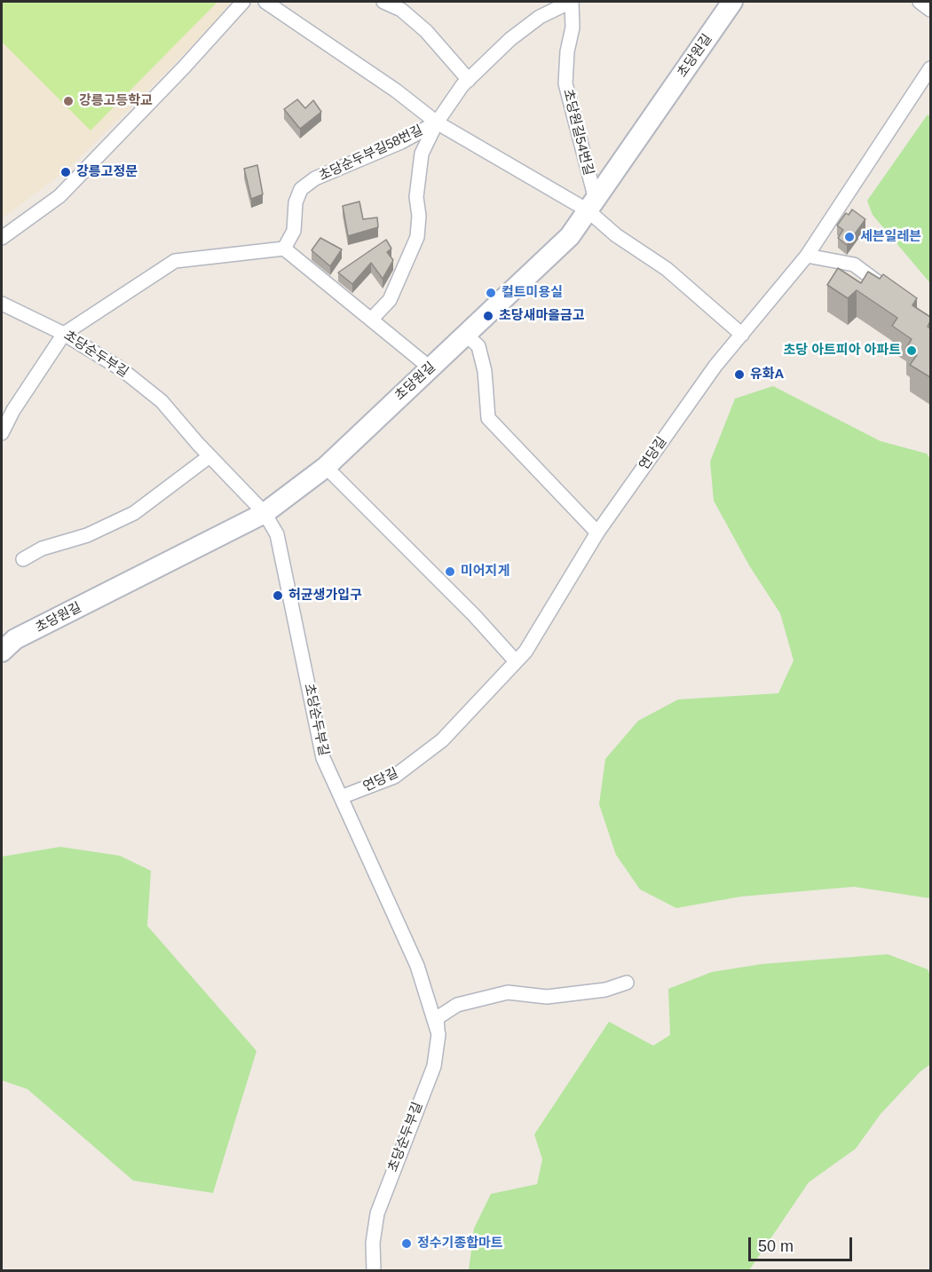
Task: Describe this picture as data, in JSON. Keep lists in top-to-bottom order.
{
  "streets": {
    "street": [
      "초당원길",
      "초당원길54번길",
      "초당순두부길58번길",
      "초당순두부길",
      "연당길"
    ]
  },
  "crossings": [
    ["초당원길", "초당원길54번길"],
    ["초당원길", "초당순두부길"],
    ["초당원길54번길", "초당순두부길58번길"],
    ["초당순두부길", "연당길"]
  ],
  "places": [
    "강릉고등학교",
    "강릉고정문",
    "세븐일레븐",
    "컬트미용실",
    "초당새마을금고",
    "초당 아트피아 아파트",
    "유화A",
    "미어지게",
    "허균생가입구",
    "정수기종합마트"
  ],
  "scale_bar": "50 m"
}
